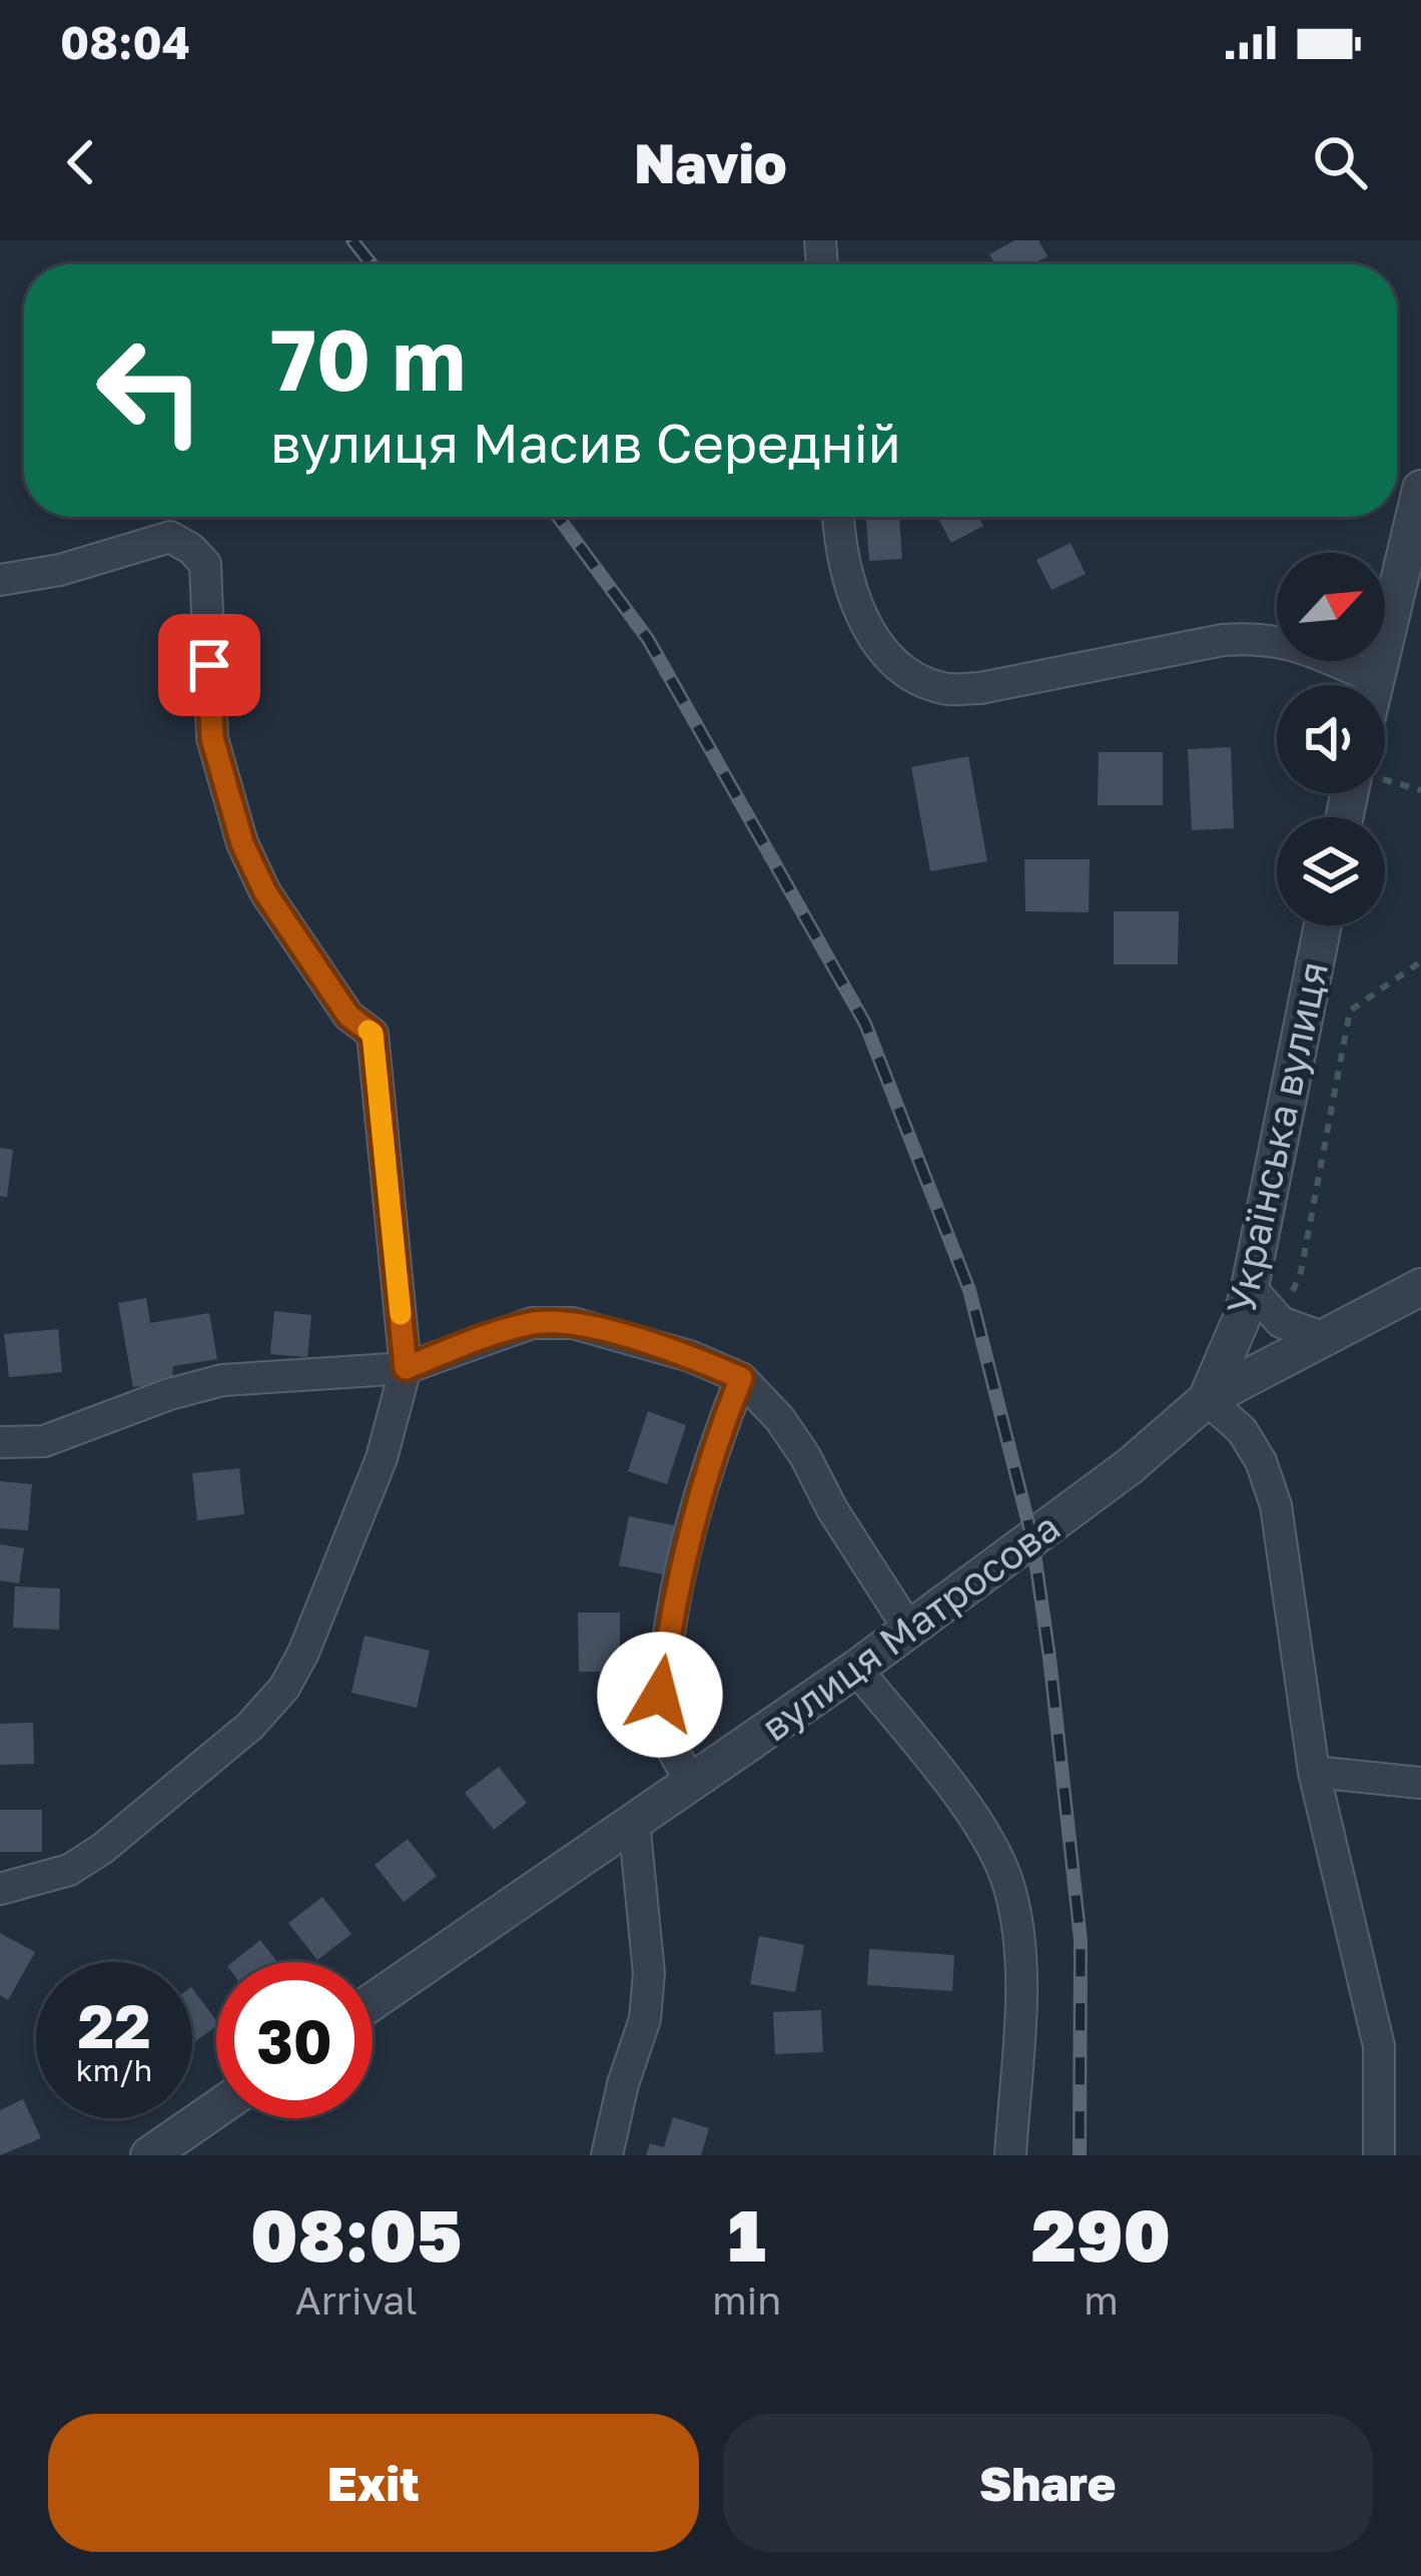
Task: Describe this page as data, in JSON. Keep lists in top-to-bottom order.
{
  "streets": {
    "street": ["Українська вулиця", "вулиця Матросова"]
  },
  "crossings": [
    ["Українська вулиця", "вулиця Матросова"]
  ],
  "north": "top right",
  "page": {
    "status": "08:04",
    "header": "Navio",
    "turn": ["70 m", "вулиця Масив Середній"],
    "speed": "22 km/h",
    "limit": "30",
    "eta": [
      "08:05",
      "Arrival",
      "1",
      "min",
      "290",
      "m"
    ],
    "buttons": ["Exit", "Share"]
  }
}
